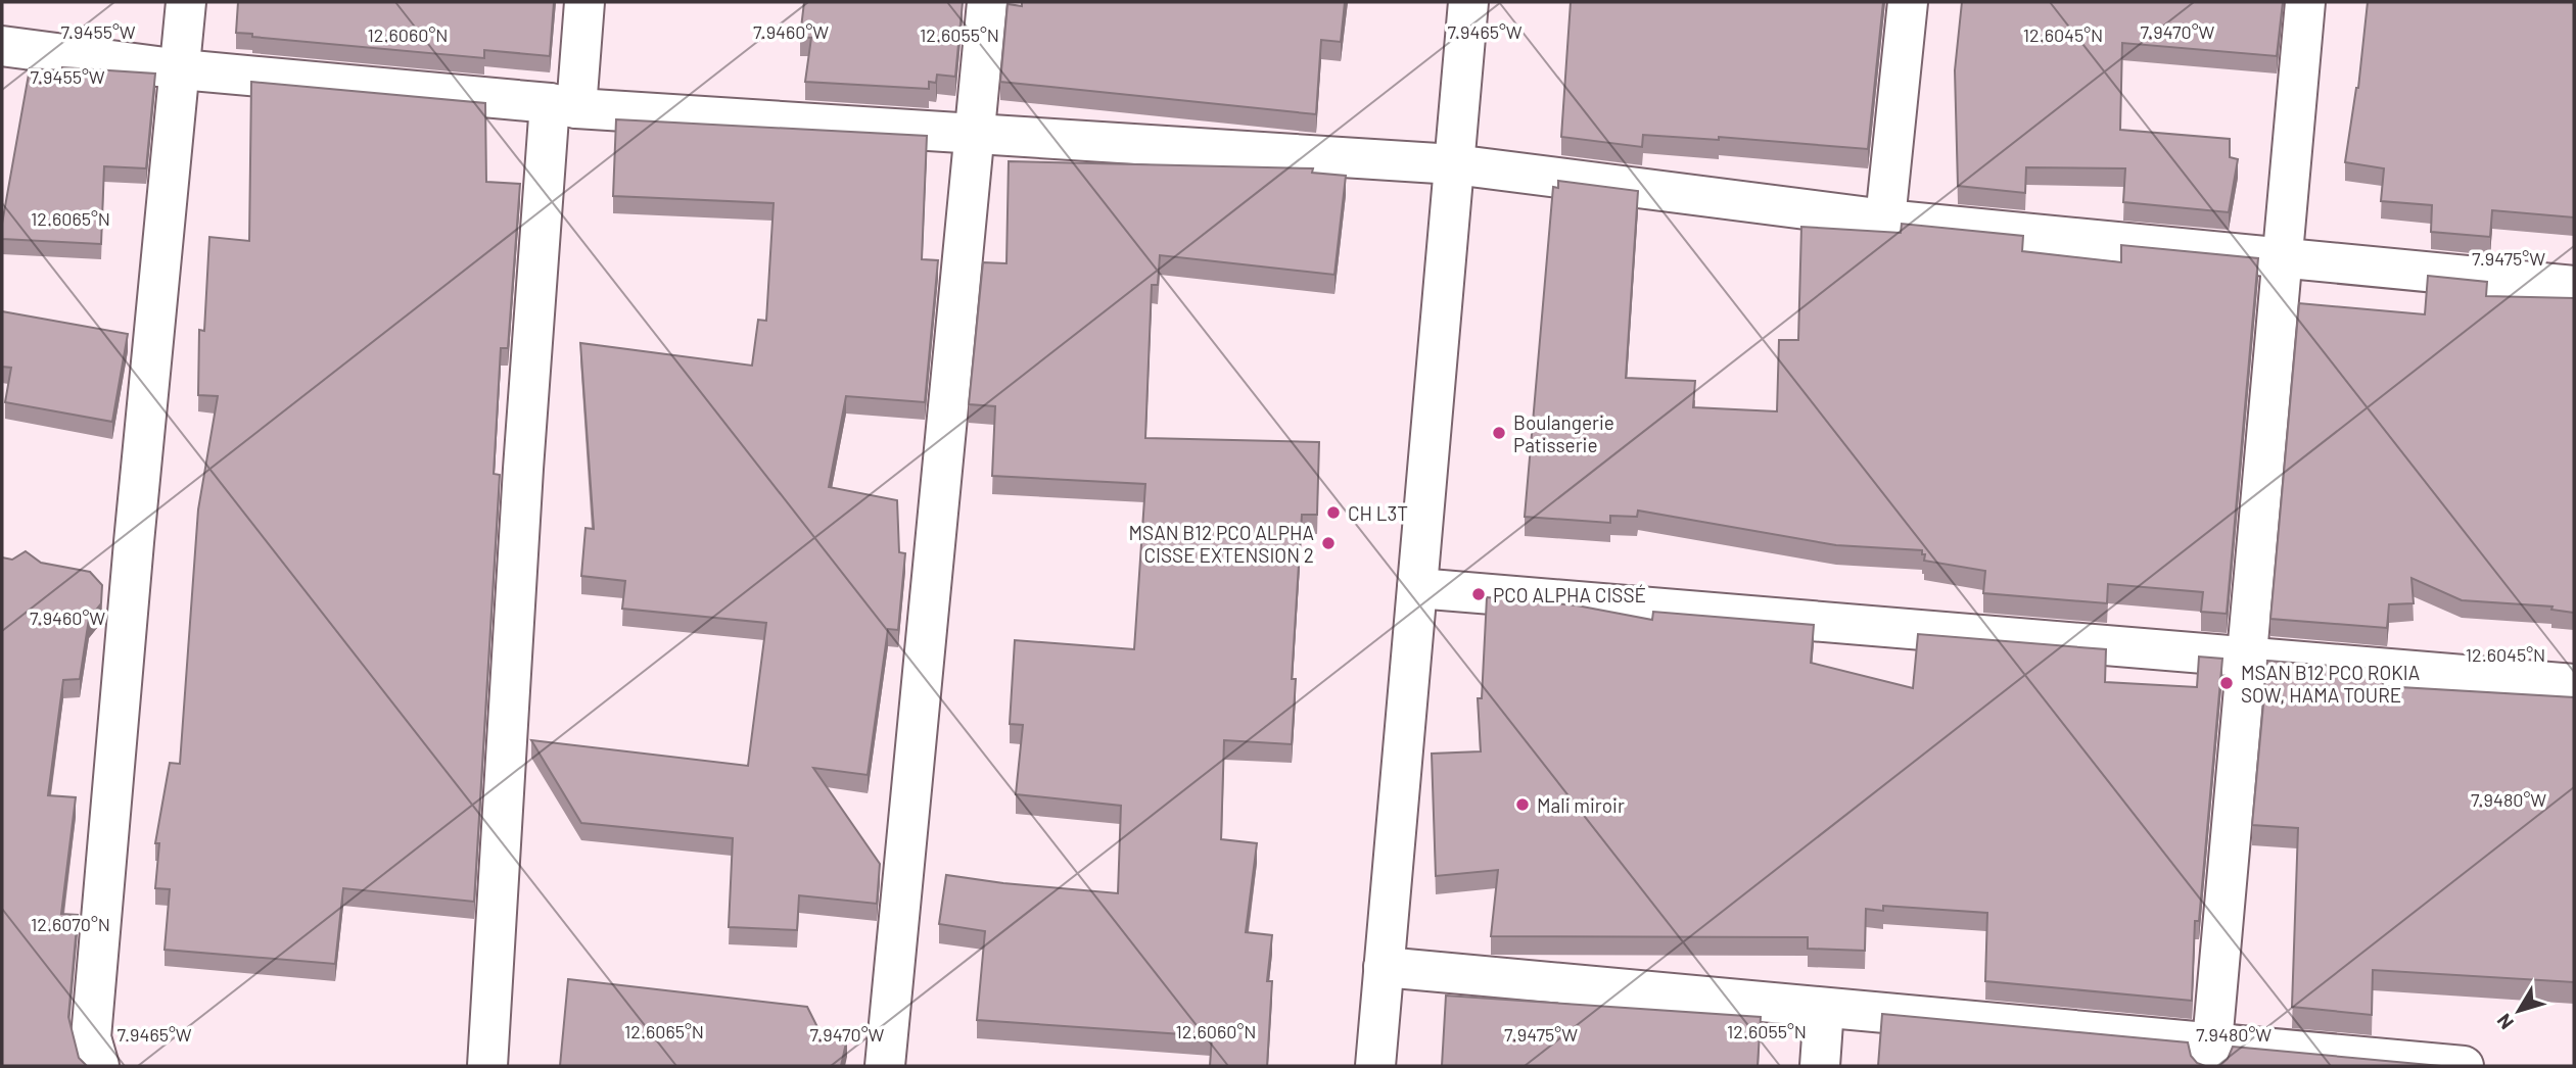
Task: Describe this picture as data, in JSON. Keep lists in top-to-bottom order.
{
  "places": [
    "Boulangerie Patisserie",
    "CH L3T",
    "MSAN B12 PCO ALPHA CISSE EXTENSION 2",
    "PCO ALPHA CISSÉ",
    "MSAN B12 PCO ROKIA SOW, HAMA TOURE",
    "Mali miroir"
  ],
  "north": "bottom left",
  "coordinates": [
    "7.9455°W",
    "7.9460°W",
    "7.9465°W",
    "7.9470°W",
    "12.6060°N",
    "12.6055°N",
    "12.6045°N",
    "12.6065°N",
    "7.9475°W",
    "7.9480°W",
    "12.6070°N"
  ]
}
